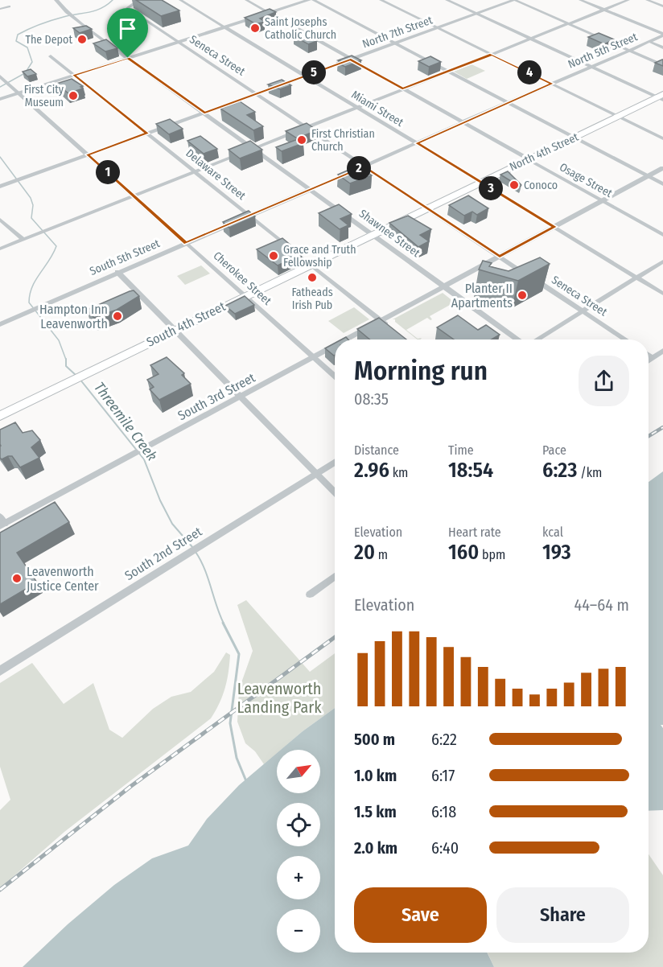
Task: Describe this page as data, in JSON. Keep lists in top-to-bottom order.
{
  "streets": {
    "highway": ["North 4th Street", "South 4th Street"],
    "street": [
      "North 7th Street",
      "North 5th Street",
      "Seneca Street",
      "Miami Street",
      "Delaware Street",
      "Osage Street",
      "Shawnee Street",
      "South 5th Street",
      "Cherokee Street",
      "South 3rd Street",
      "South 2nd Street"
    ]
  },
  "crossings": [
    ["North 7th Street", "Seneca Street"],
    ["North 7th Street", "Miami Street"],
    ["North 7th Street", "Delaware Street"],
    ["North 7th Street", "Osage Street"],
    ["North 7th Street", "Shawnee Street"],
    ["North 7th Street", "Cherokee Street"],
    ["North 5th Street", "Seneca Street"],
    ["North 5th Street", "Miami Street"],
    ["North 5th Street", "Osage Street"],
    ["North 5th Street", "Shawnee Street"],
    ["North 5th Street", "South 5th Street"],
    ["Seneca Street", "North 4th Street"],
    ["Seneca Street", "South 3rd Street"],
    ["Miami Street", "North 4th Street"],
    ["Miami Street", "South 3rd Street"],
    ["North 4th Street", "Osage Street"],
    ["North 4th Street", "Shawnee Street"],
    ["North 4th Street", "South 4th Street"],
    ["Delaware Street", "South 5th Street"],
    ["Delaware Street", "South 4th Street"],
    ["Delaware Street", "South 3rd Street"],
    ["Osage Street", "South 3rd Street"],
    ["Shawnee Street", "South 5th Street"],
    ["Shawnee Street", "South 4th Street"],
    ["Shawnee Street", "South 3rd Street"],
    ["South 5th Street", "Cherokee Street"],
    ["Cherokee Street", "South 4th Street"],
    ["Cherokee Street", "South 3rd Street"]
  ],
  "water": ["Threemile Creek"],
  "parks": ["Leavenworth Landing Park"],
  "places": [
    "Saint Josephs Catholic Church",
    "The Depot",
    "First City Museum",
    "First Christian Church",
    "Conoco",
    "Grace and Truth Fellowship",
    "Fatheads Irish Pub",
    "Planter II Apartments",
    "Hampton Inn Leavenworth",
    "Leavenworth Justice Center"
  ],
  "north": "top right",
  "page": {
    "pins": [
      "4",
      "5",
      "2",
      "1",
      "3"
    ],
    "heading": ["Morning run", "08:35"],
    "stats": [
      ["Distance", "2.96 km"],
      ["Time", "18:54"],
      ["Pace", "6:23 /km"],
      ["Elevation", "20 m"],
      ["Heart rate", "160 bpm"],
      ["kcal", "193"]
    ],
    "chart": ["Elevation", "44–64 m"],
    "list": [
      {
        "name": "500 m",
        "note": "6:22"
      },
      {
        "name": "1.0 km",
        "note": "6:17"
      },
      {
        "name": "1.5 km",
        "note": "6:18"
      },
      {
        "name": "2.0 km",
        "note": "6:40"
      }
    ],
    "map_buttons": ["+", "−"],
    "buttons": ["Save", "Share"]
  }
}
